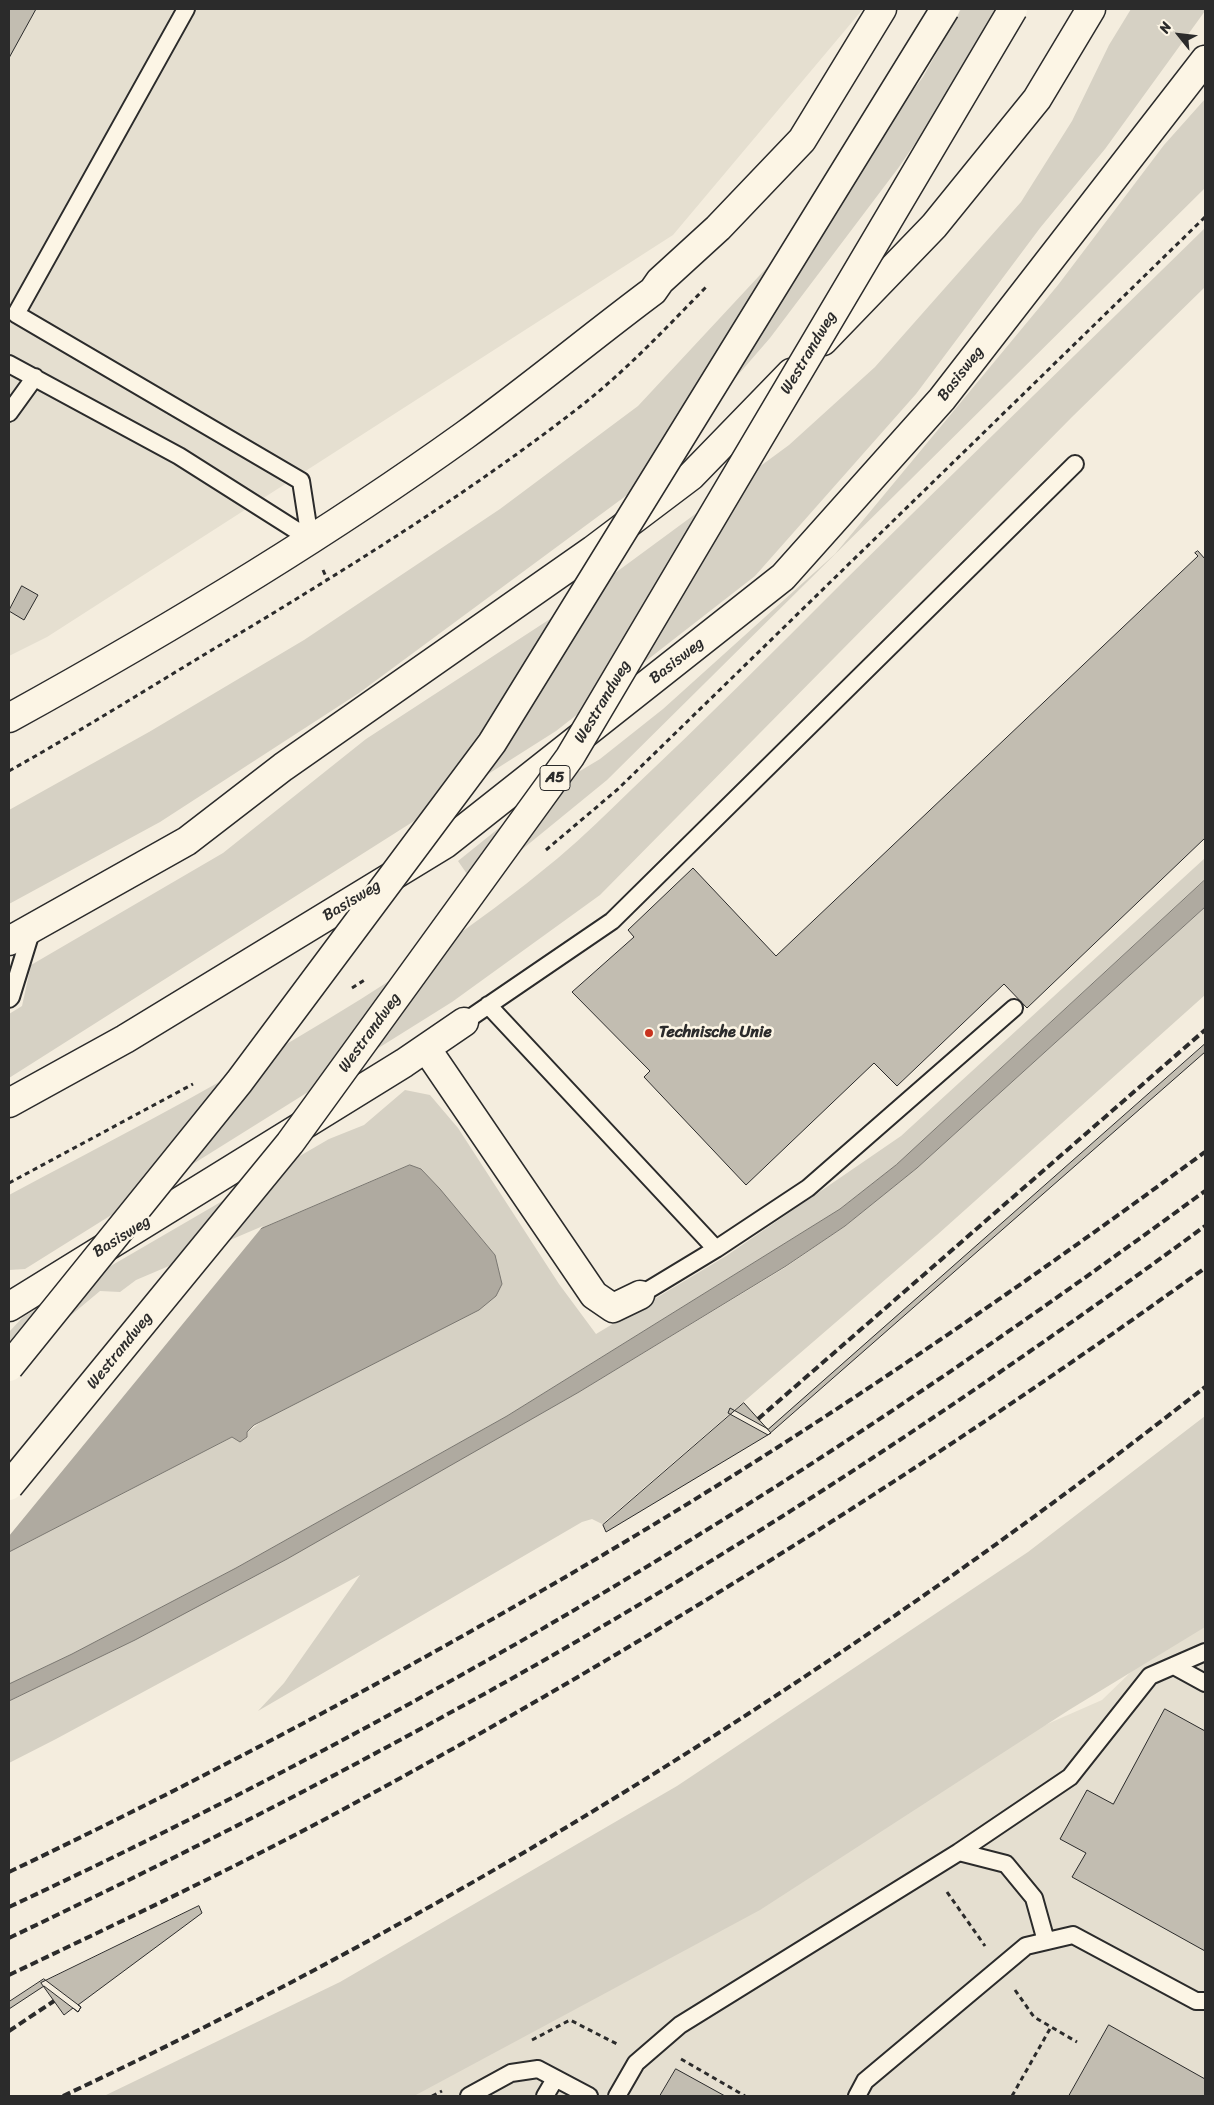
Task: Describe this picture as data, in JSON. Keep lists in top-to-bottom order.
{
  "streets": {
    "main road": ["Westrandweg", "Basisweg", "A5"]
  },
  "places": ["Technische Unie"],
  "north": "top left"
}
